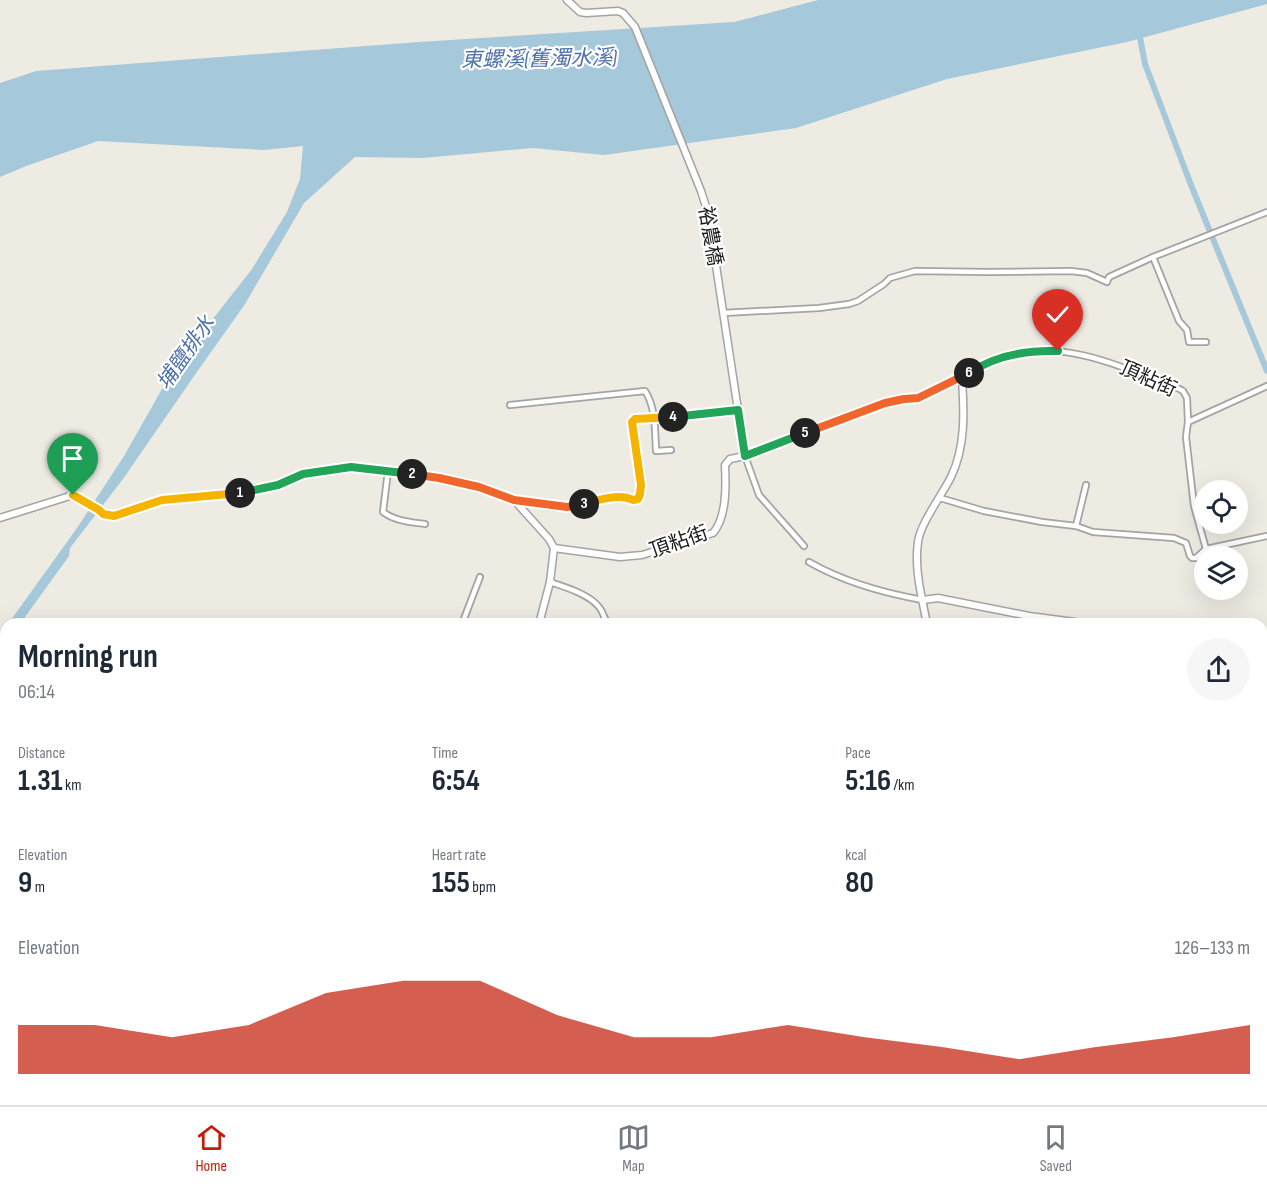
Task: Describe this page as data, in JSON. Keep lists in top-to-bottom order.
{
  "streets": {
    "street": ["裕農橋", "頂粘街"]
  },
  "crossings": [
    ["裕農橋", "頂粘街"]
  ],
  "water": ["東螺溪(舊濁水溪)", "埔鹽排水"],
  "page": {
    "pins": [
      "6",
      "4",
      "5",
      "2",
      "1",
      "3"
    ],
    "heading": ["Morning run", "06:14"],
    "stats": [
      ["Distance", "1.31 km"],
      ["Time", "6:54"],
      ["Pace", "5:16 /km"],
      ["Elevation", "9 m"],
      ["Heart rate", "155 bpm"],
      ["kcal", "80"]
    ],
    "chart": ["Elevation", "126–133 m"],
    "tabs": ["Home", "Map", "Saved"]
  }
}
